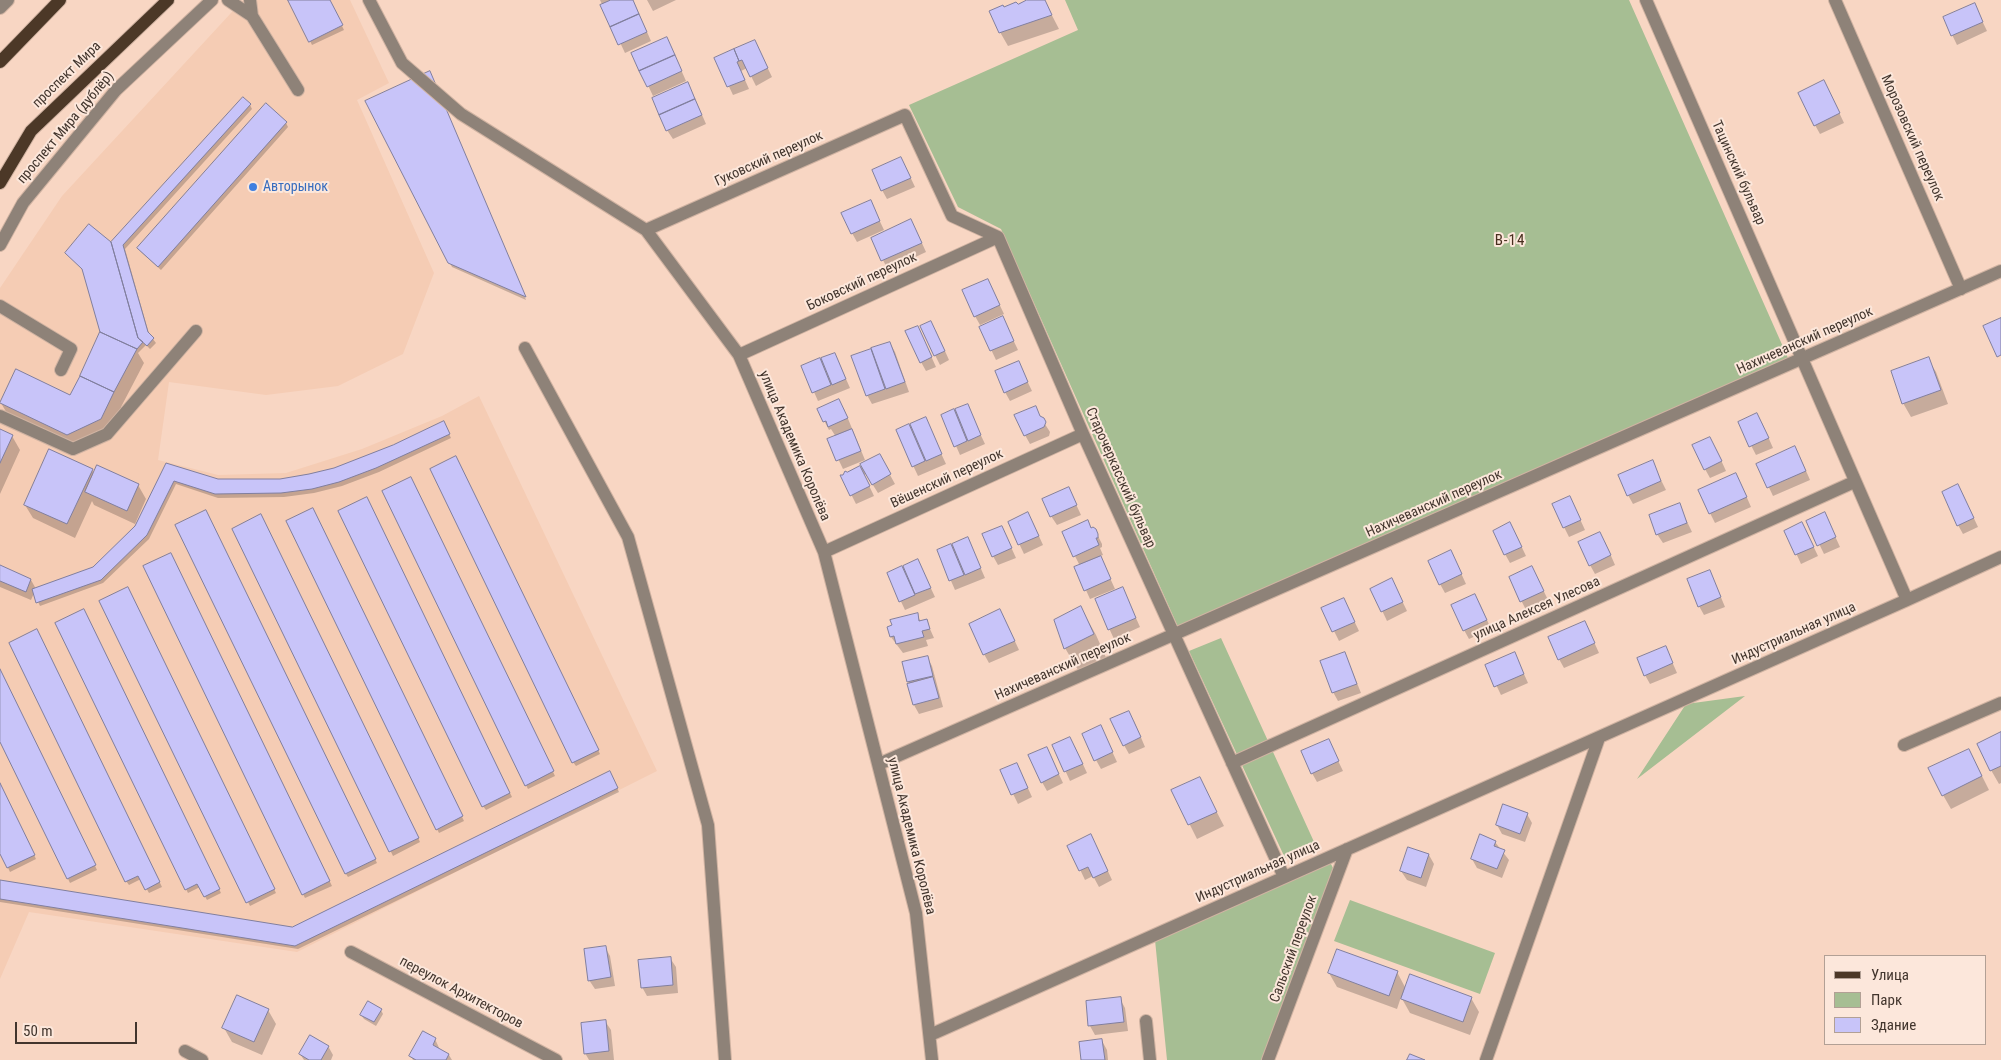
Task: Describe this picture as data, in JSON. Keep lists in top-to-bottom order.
{
  "streets": {
    "main road": ["проспект Мира"],
    "street": [
      "проспект Мира (дублёр)",
      "Морозовский переулок",
      "Гуковский переулок",
      "Тацинский бульвар",
      "Боковский переулок",
      "Нахичеванский переулок",
      "улица Академика Королёва",
      "Старочеркасский бульвар",
      "Вёшенский переулок",
      "улица Алексея Улесова",
      "Индустриальная улица",
      "Сальский переулок",
      "переулок Архитекторов"
    ]
  },
  "crossings": [
    ["Морозовский переулок", "Нахичеванский переулок"],
    ["Гуковский переулок", "Боковский переулок"],
    ["Гуковский переулок", "улица Академика Королёва"],
    ["Гуковский переулок", "Старочеркасский бульвар"],
    ["Тацинский бульвар", "Нахичеванский переулок"],
    ["Тацинский бульвар", "улица Алексея Улесова"],
    ["Тацинский бульвар", "Индустриальная улица"],
    ["Боковский переулок", "улица Академика Королёва"],
    ["Боковский переулок", "Старочеркасский бульвар"],
    ["Нахичеванский переулок", "улица Академика Королёва"],
    ["Нахичеванский переулок", "Старочеркасский бульвар"],
    ["улица Академика Королёва", "Вёшенский переулок"],
    ["улица Академика Королёва", "Индустриальная улица"],
    ["Старочеркасский бульвар", "Вёшенский переулок"],
    ["Старочеркасский бульвар", "улица Алексея Улесова"],
    ["Старочеркасский бульвар", "Индустриальная улица"],
    ["Индустриальная улица", "Сальский переулок"]
  ],
  "districts": ["В-14"],
  "places": ["Авторынок"],
  "legend": ["Улица", "Парк", "Здание"],
  "scale_bar": "50 m"
}
